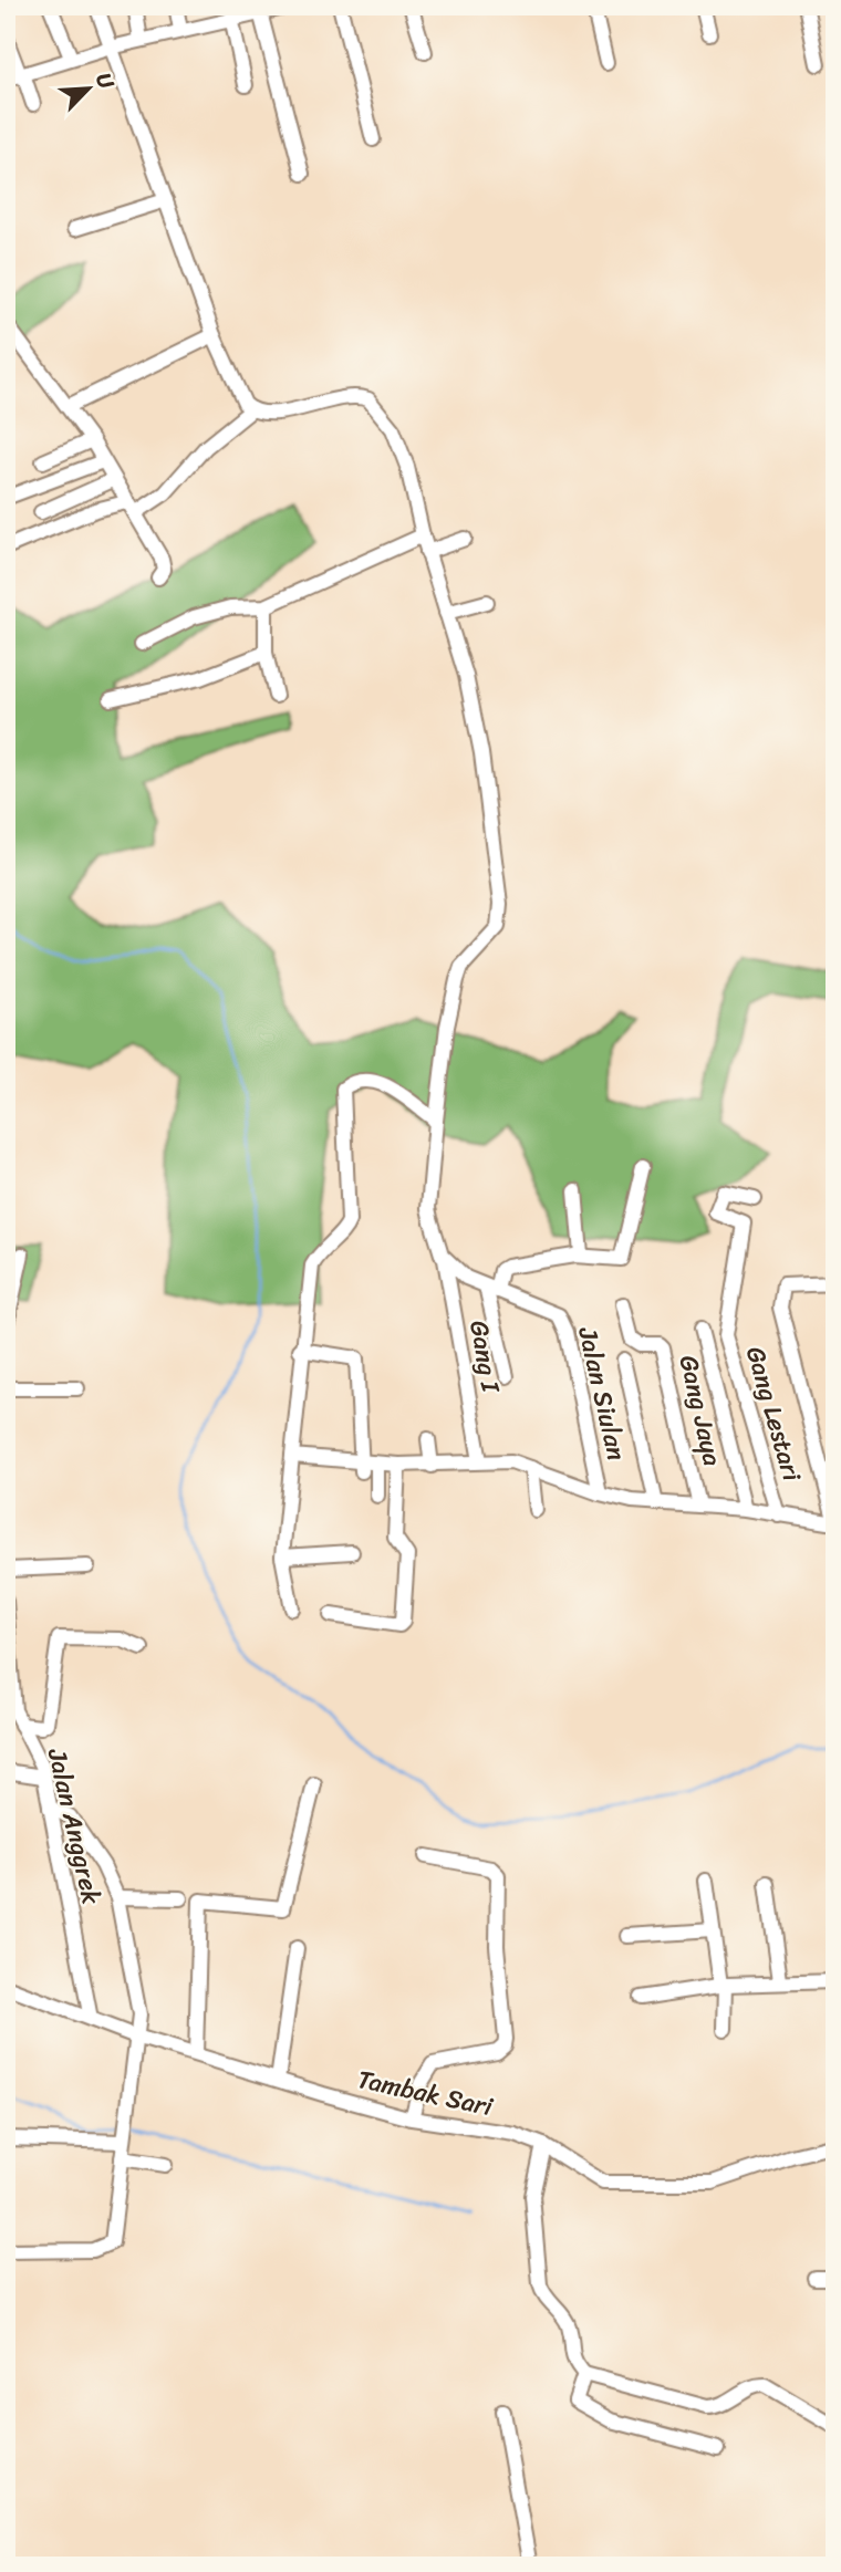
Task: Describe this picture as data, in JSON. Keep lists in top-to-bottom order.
{
  "streets": {
    "street": [
      "Gang I",
      "Jalan Siulan",
      "Gang Jaya",
      "Gang Lestari",
      "Jalan Anggrek",
      "Tambak Sari"
    ]
  },
  "crossings": [
    ["Gang I", "Jalan Siulan"],
    ["Jalan Siulan", "Gang Jaya"],
    ["Jalan Siulan", "Gang Lestari"],
    ["Jalan Anggrek", "Tambak Sari"]
  ],
  "north": "top right"
}
